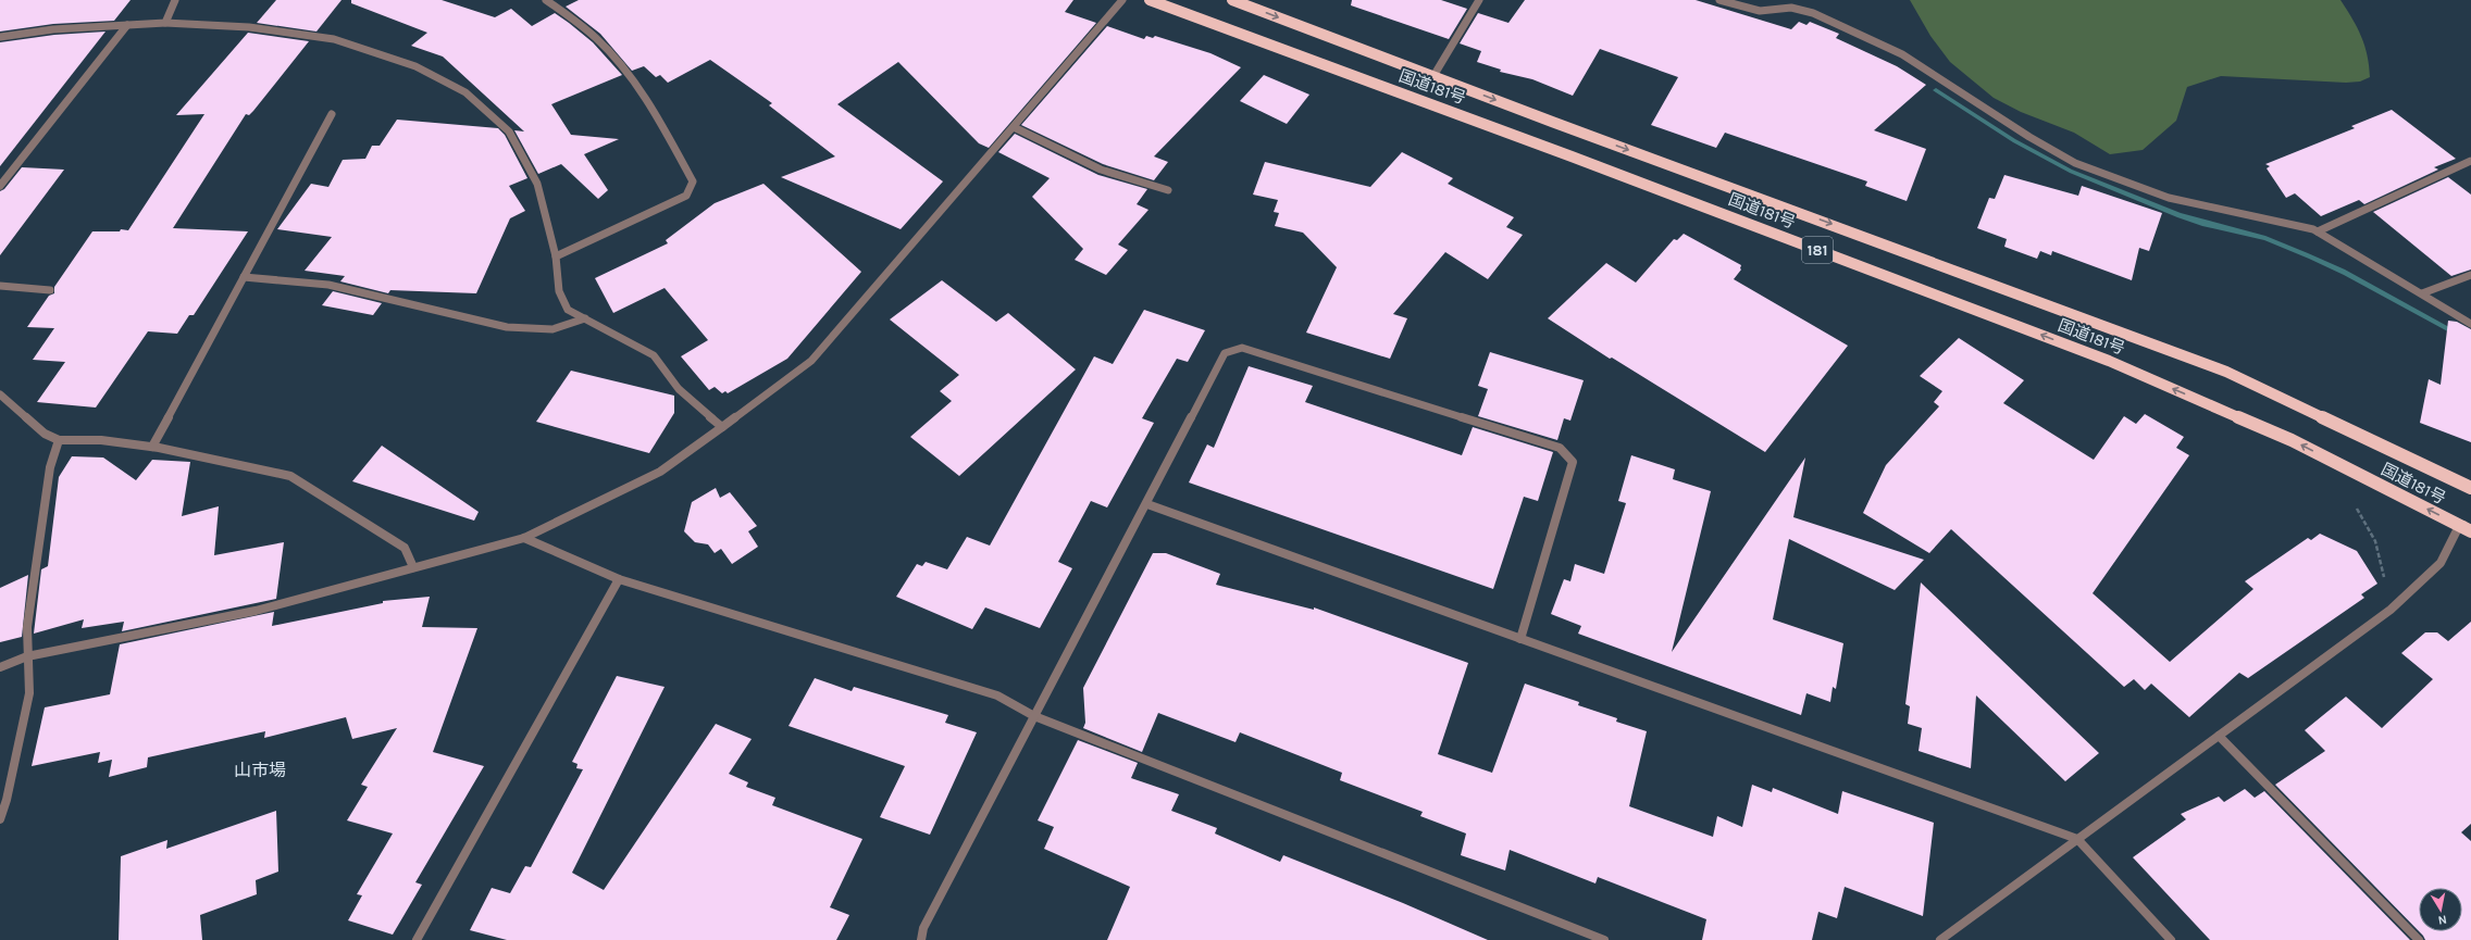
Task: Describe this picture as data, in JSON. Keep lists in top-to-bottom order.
{
  "streets": {
    "highway": ["国道181号", "181"]
  },
  "districts": ["山市場"],
  "north": "bottom"
}
